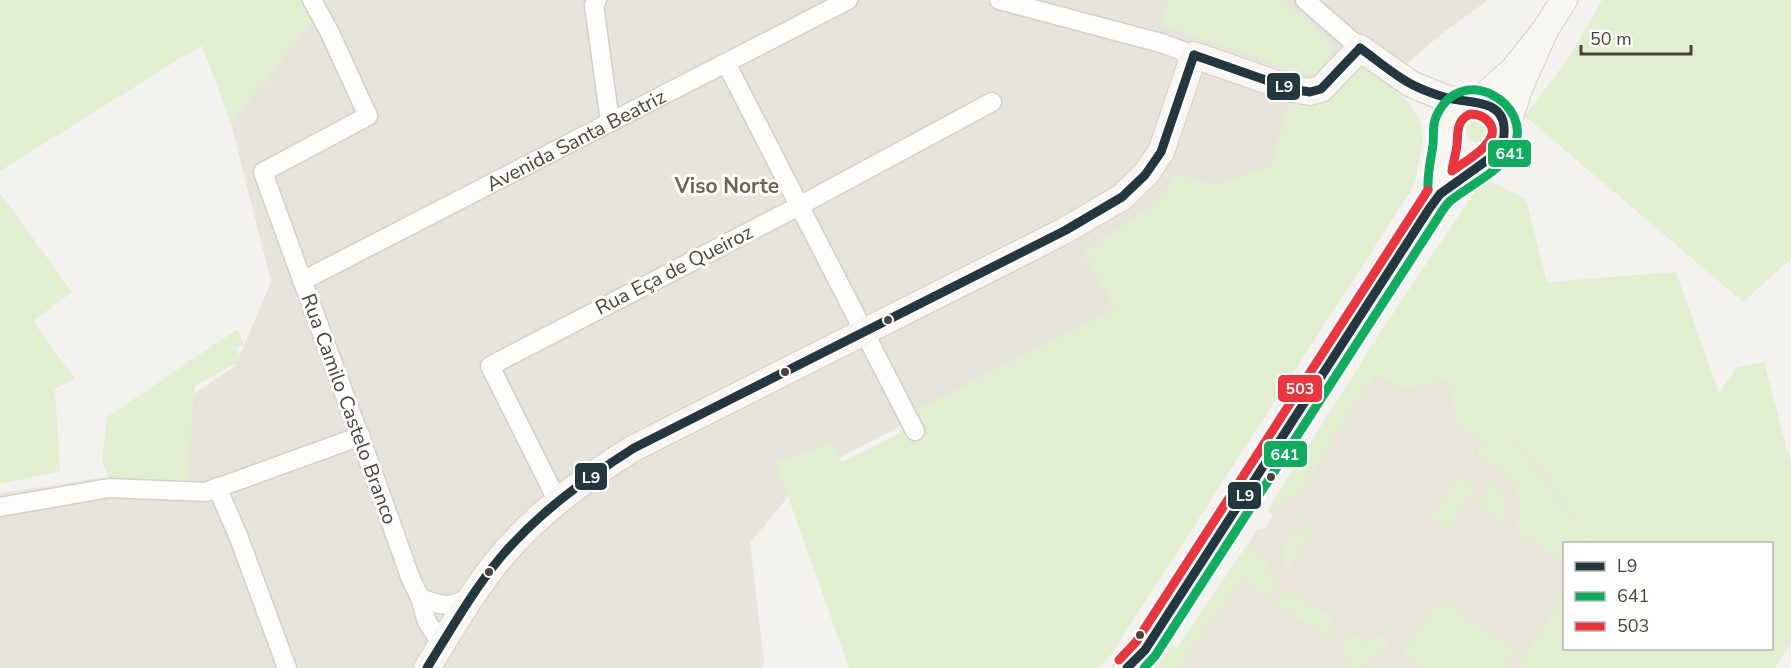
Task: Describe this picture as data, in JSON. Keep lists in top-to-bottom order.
{
  "streets": {
    "street": ["Avenida Santa Beatriz", "Rua Eça de Queiroz", "Rua Camilo Castelo Branco"]
  },
  "crossings": [
    ["Avenida Santa Beatriz", "Rua Camilo Castelo Branco"]
  ],
  "districts": ["Viso Norte"],
  "lines": ["transit line L9", "transit line 641", "transit line 503"],
  "legend": ["L9", "641", "503"],
  "scale_bar": "50 m"
}
